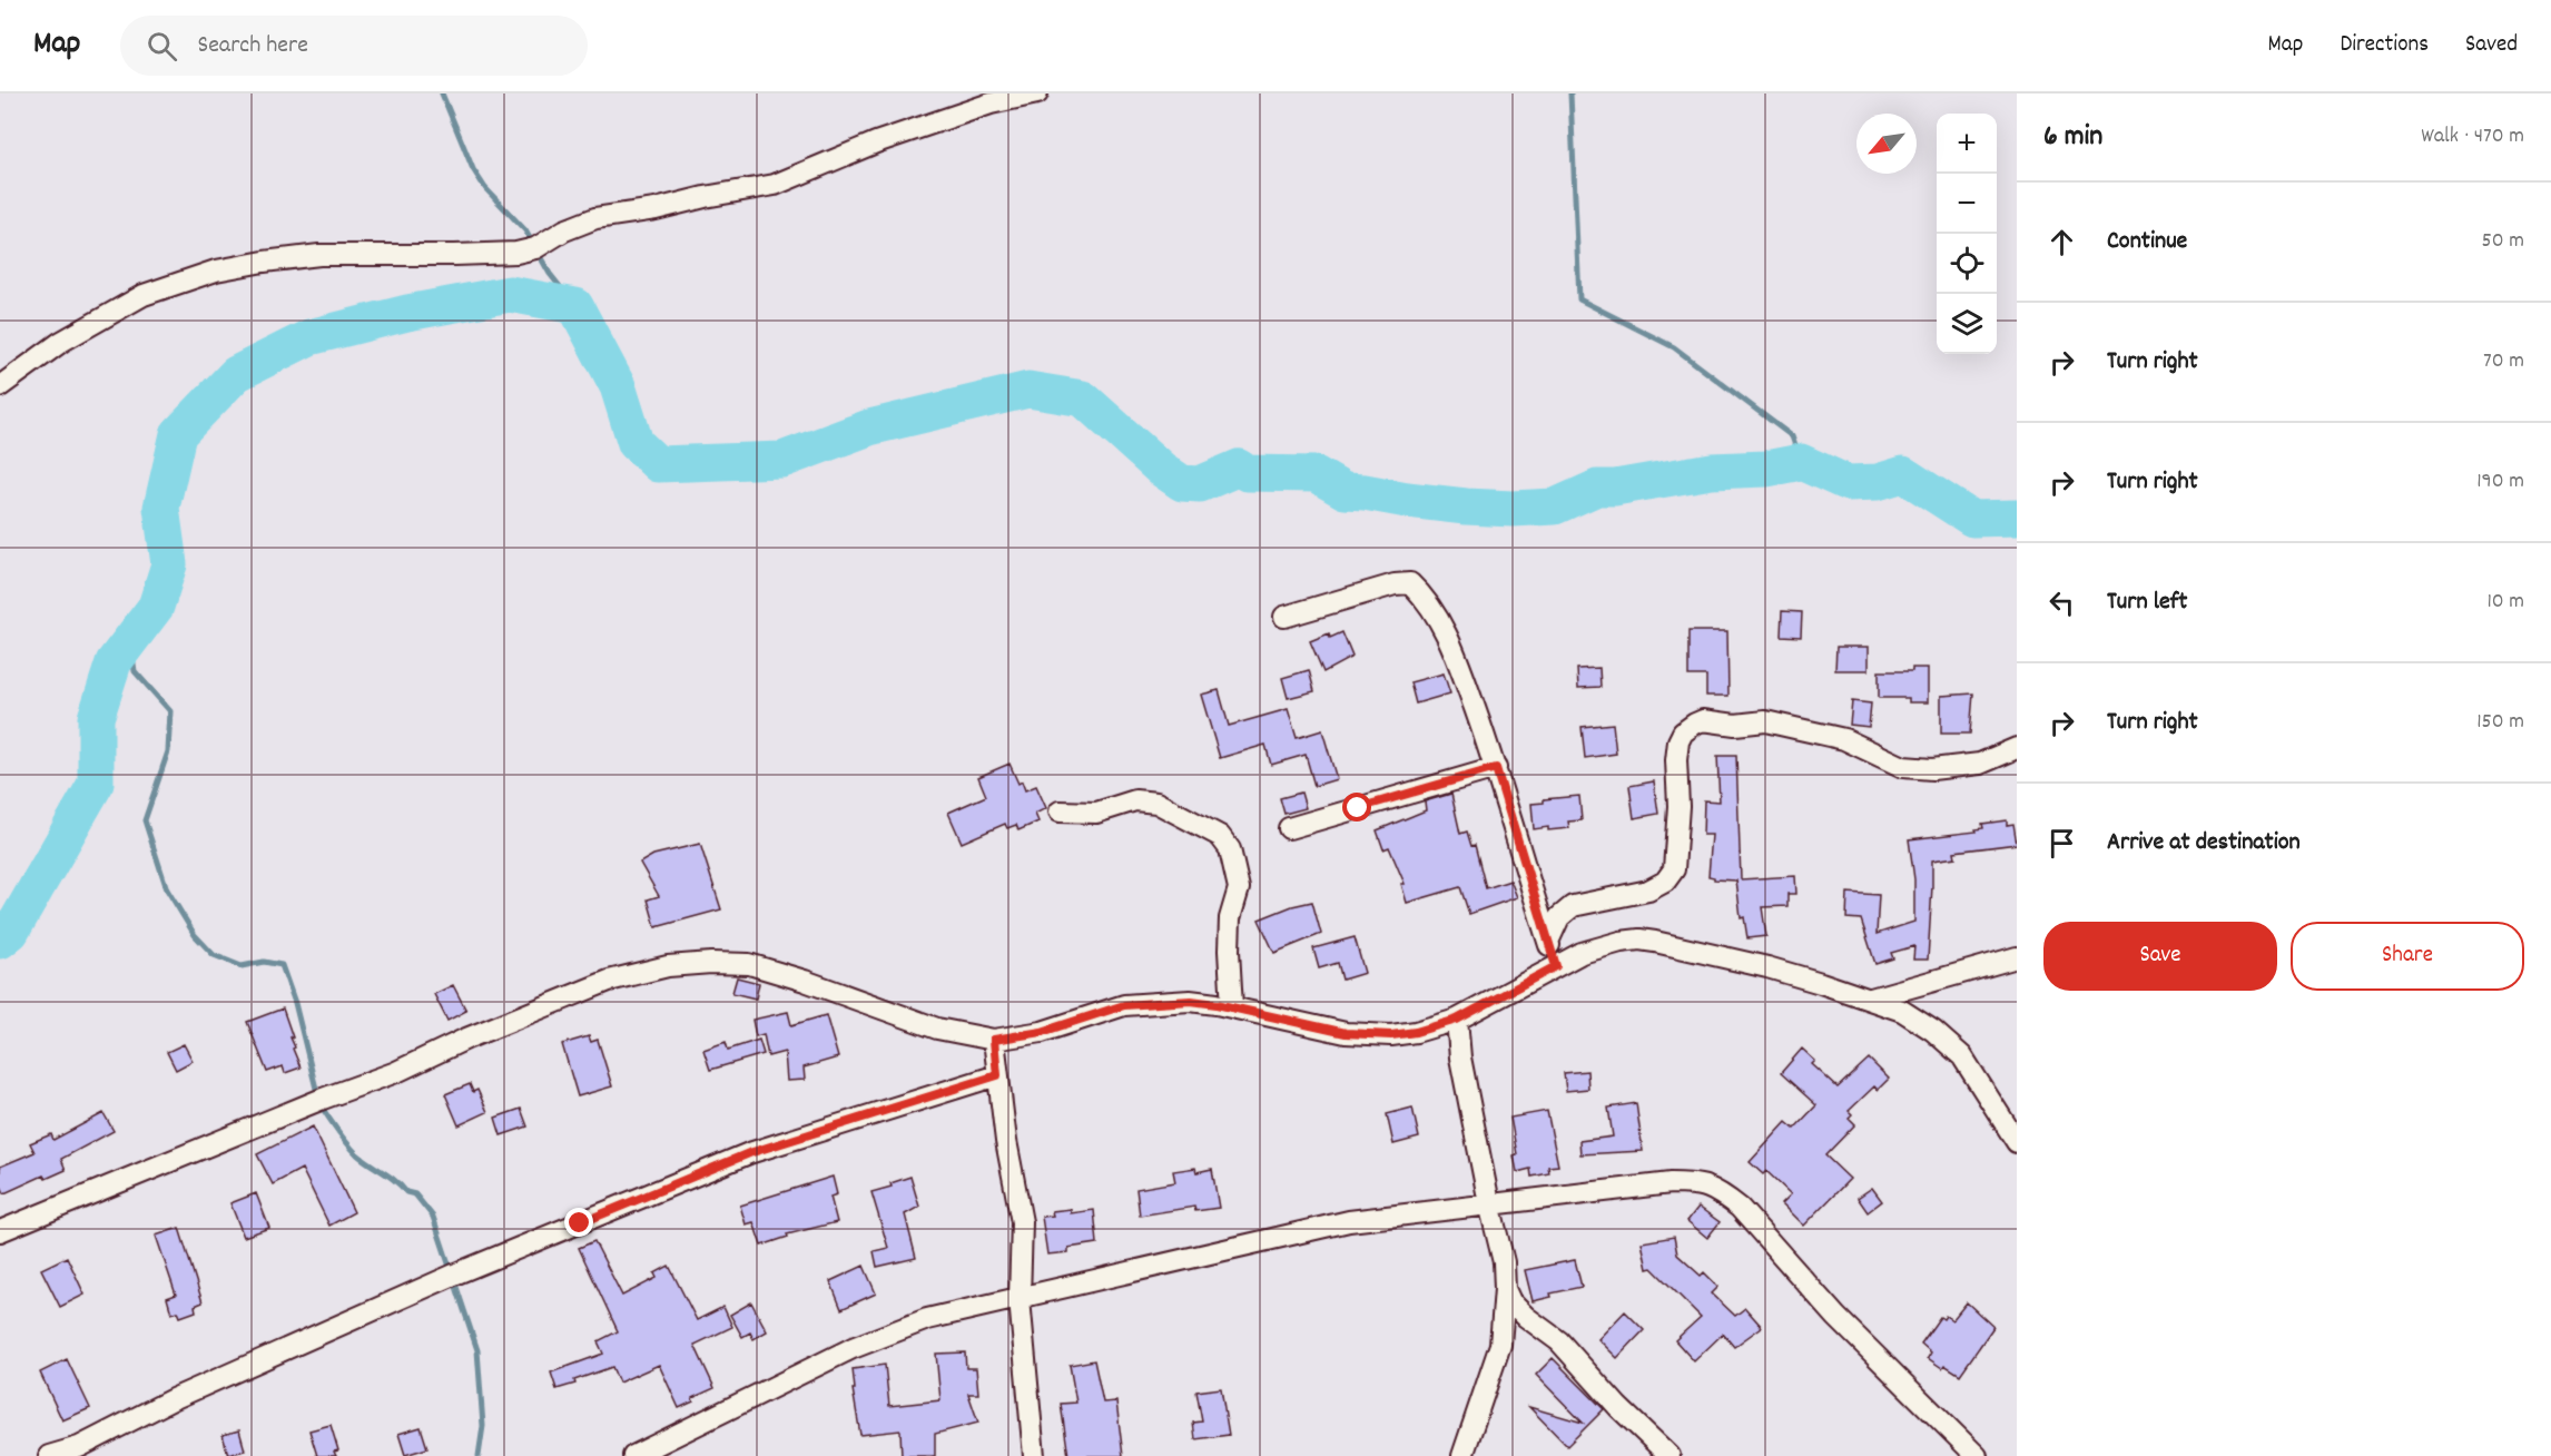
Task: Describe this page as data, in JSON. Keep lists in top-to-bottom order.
{
  "north": "bottom left",
  "page": {
    "header": "Map",
    "search": "Search here",
    "nav": ["Map", "Directions", "Saved"],
    "heading": ["6 min", "Walk · 470 m"],
    "map_buttons": ["+", "−"],
    "list": [
      ["Continue", "50 m"],
      ["Turn right", "70 m"],
      ["Turn right", "190 m"],
      ["Turn left", "10 m"],
      ["Turn right", "150 m"],
      "Arrive at destination"
    ],
    "buttons": ["Save", "Share"]
  }
}
